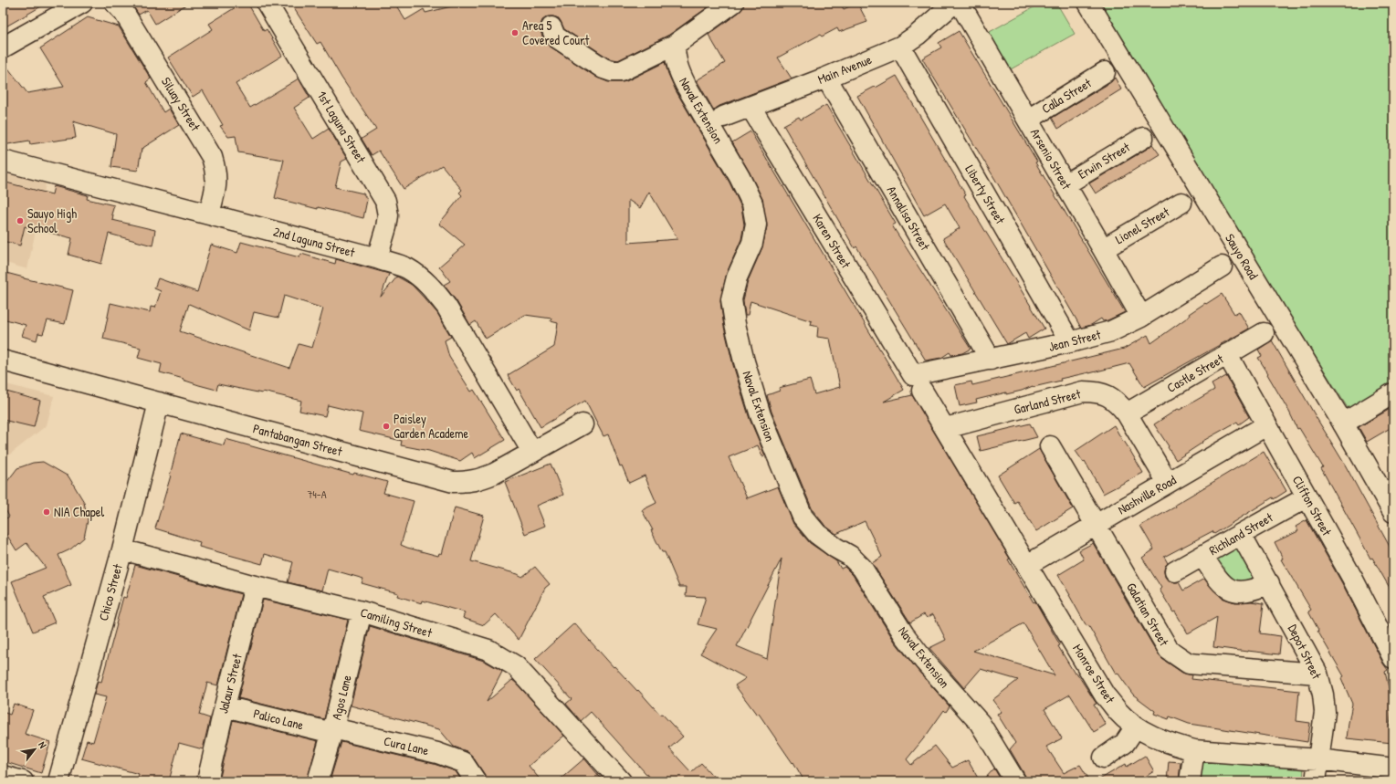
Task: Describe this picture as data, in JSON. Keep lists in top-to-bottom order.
{
  "streets": {
    "street": [
      "Main Avenue",
      "Calla Street",
      "Siluay Street",
      "Naval Extension",
      "1st Laguna Street",
      "Arsenio Street",
      "Erwin Street",
      "Liberty Street",
      "Annalisa Street",
      "Lionel Street",
      "Karen Street",
      "2nd Laguna Street",
      "Sauyo Road",
      "Jean Street",
      "Castle Street",
      "Garland Street",
      "Pantabangan Street",
      "Nashville Road",
      "Clifton Street",
      "Richland Street",
      "Chico Street",
      "Galatian Street",
      "Camiling Street",
      "Depot Street",
      "Monroe Street",
      "Jalaur Street",
      "Agos Lane",
      "Palico Lane",
      "Cura Lane"
    ]
  },
  "crossings": [
    ["Main Avenue", "Liberty Street"],
    ["Main Avenue", "Annalisa Street"],
    ["Main Avenue", "Karen Street"],
    ["Calla Street", "Arsenio Street"],
    ["Siluay Street", "2nd Laguna Street"],
    ["1st Laguna Street", "2nd Laguna Street"],
    ["Arsenio Street", "Erwin Street"],
    ["Arsenio Street", "Lionel Street"],
    ["Arsenio Street", "Jean Street"],
    ["Liberty Street", "Jean Street"],
    ["Annalisa Street", "Jean Street"],
    ["Karen Street", "Jean Street"],
    ["Karen Street", "Monroe Street"],
    ["2nd Laguna Street", "Pantabangan Street"],
    ["Jean Street", "Monroe Street"],
    ["Castle Street", "Garland Street"],
    ["Castle Street", "Clifton Street"],
    ["Garland Street", "Nashville Road"],
    ["Garland Street", "Monroe Street"],
    ["Pantabangan Street", "Chico Street"],
    ["Nashville Road", "Clifton Street"],
    ["Nashville Road", "Galatian Street"],
    ["Nashville Road", "Monroe Street"],
    ["Clifton Street", "Richland Street"],
    ["Richland Street", "Depot Street"],
    ["Chico Street", "Camiling Street"],
    ["Galatian Street", "Depot Street"],
    ["Camiling Street", "Jalaur Street"],
    ["Camiling Street", "Agos Lane"],
    ["Depot Street", "Monroe Street"],
    ["Jalaur Street", "Palico Lane"],
    ["Agos Lane", "Palico Lane"],
    ["Agos Lane", "Cura Lane"],
    ["Palico Lane", "Cura Lane"]
  ],
  "places": [
    "Area 5 Covered Court",
    "Sauyo High School",
    "Paisley Garden Academe",
    "NIA Chapel"
  ],
  "house_numbers": ["74-A"],
  "north": "top right"
}
